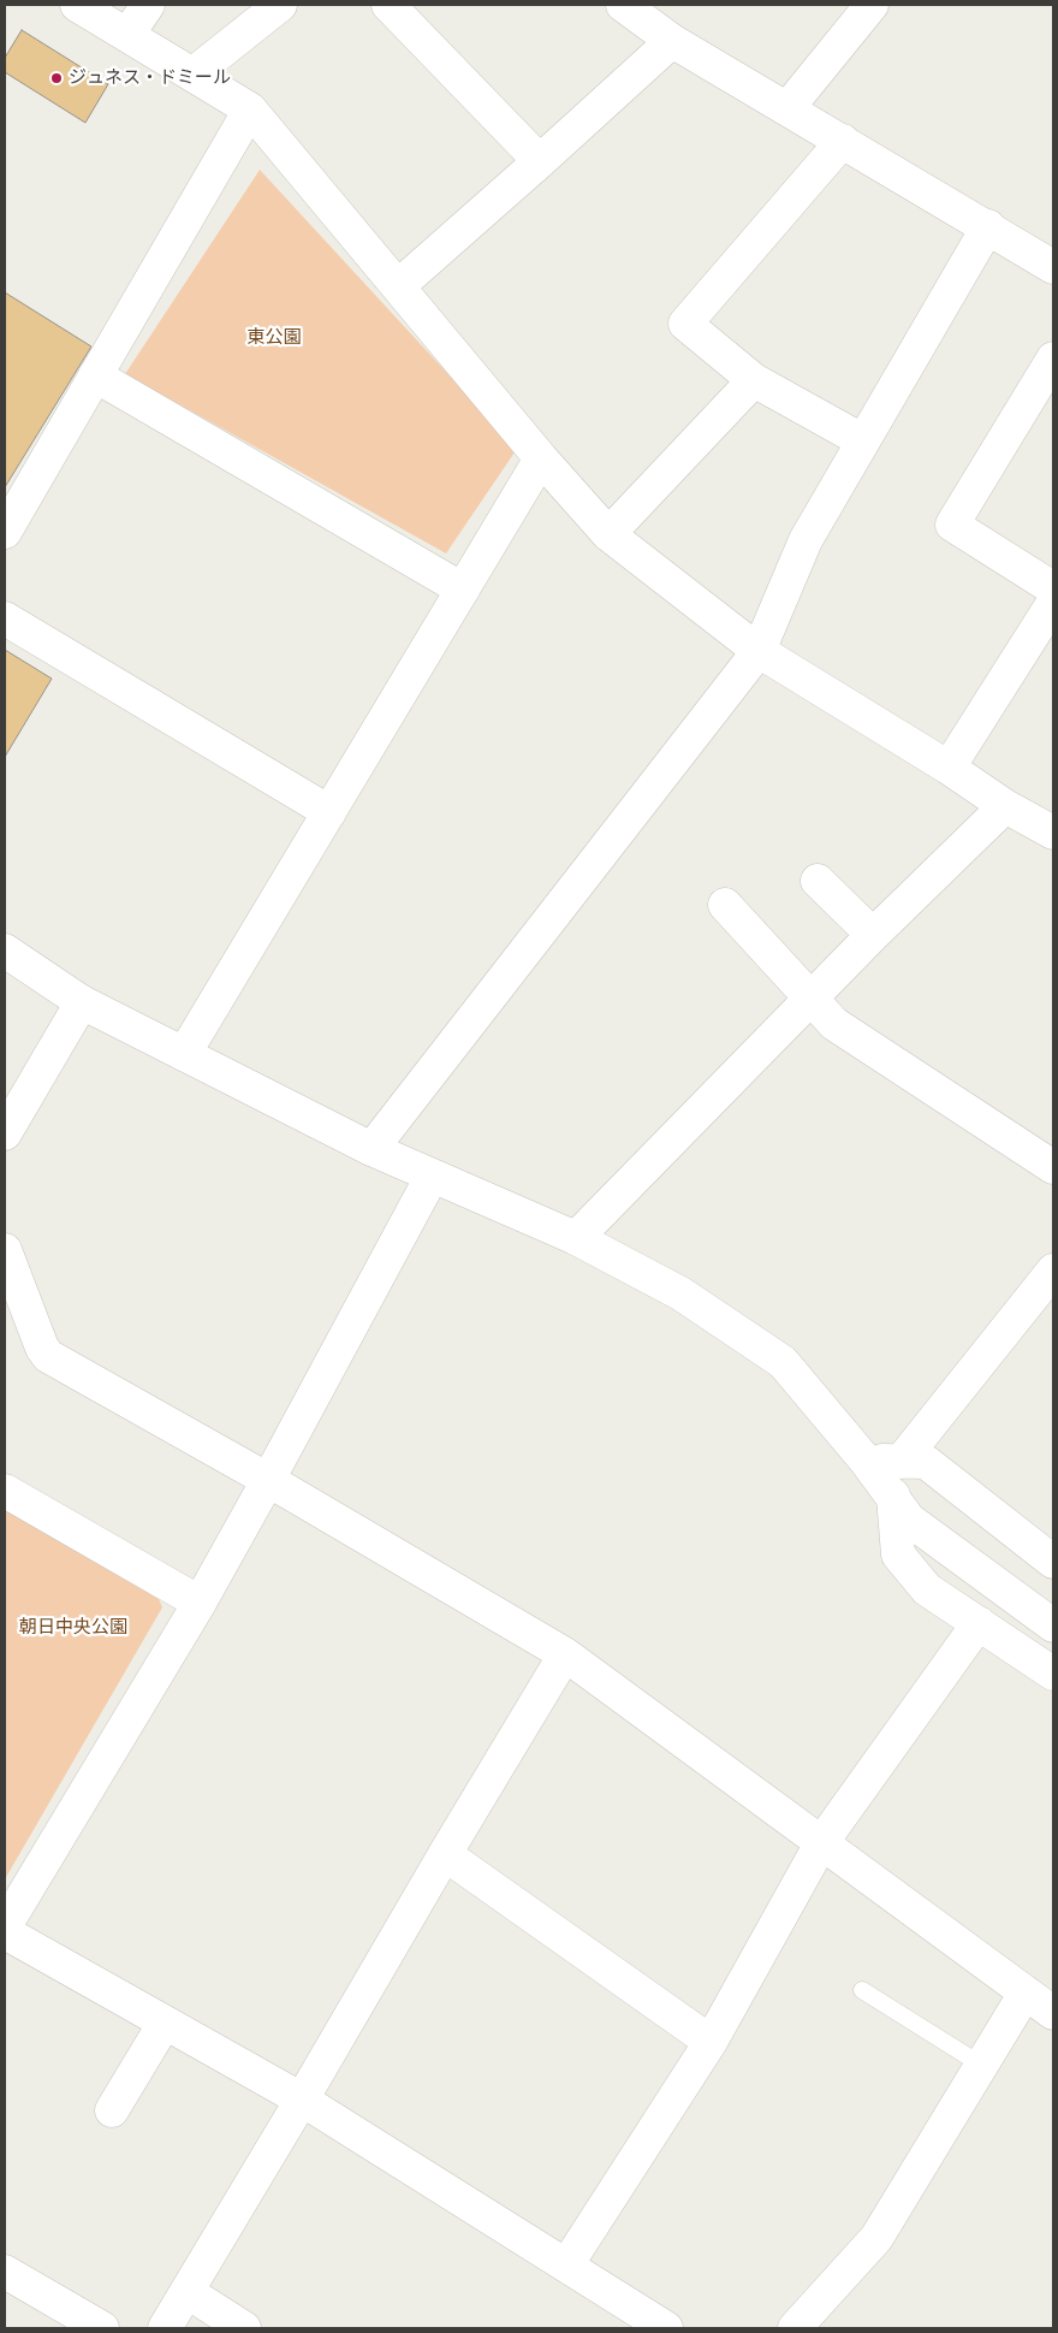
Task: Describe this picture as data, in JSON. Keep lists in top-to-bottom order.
{
  "parks": ["東公園", "朝日中央公園"],
  "places": ["ジュネス・ドミール"]
}
